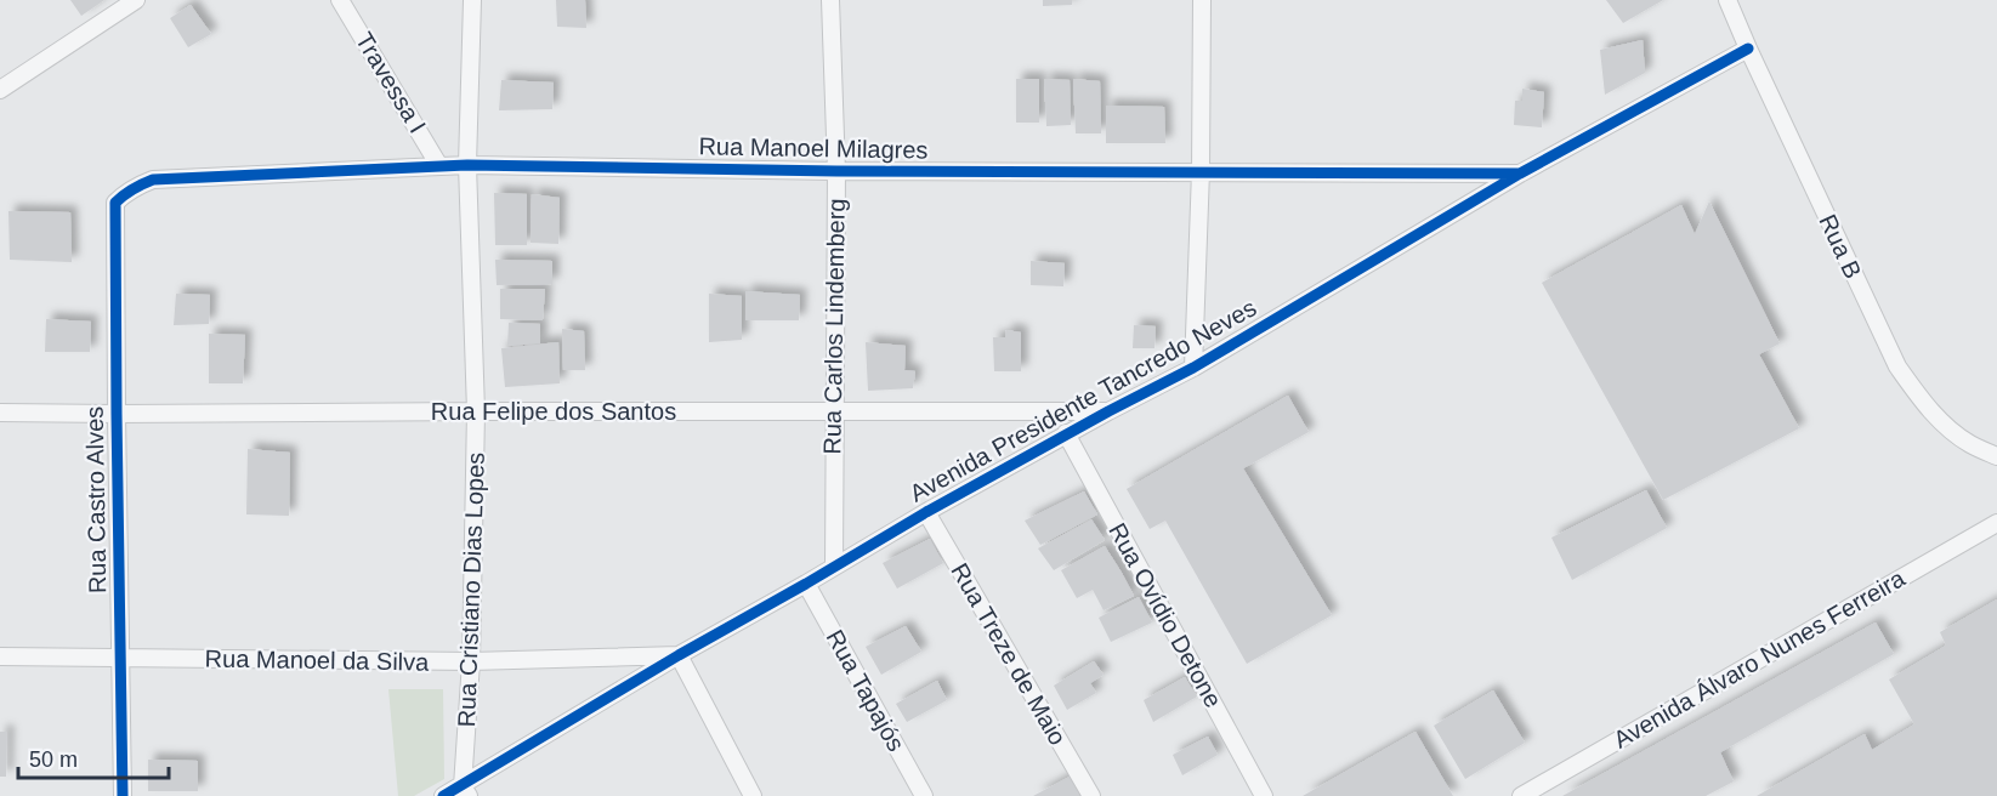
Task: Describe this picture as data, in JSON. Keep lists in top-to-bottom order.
{
  "streets": {
    "street": [
      "Travessa I",
      "Rua Manoel Milagres",
      "Rua B",
      "Rua Carlos Lindemberg",
      "Avenida Presidente Tancredo Neves",
      "Rua Felipe dos Santos",
      "Rua Castro Alves",
      "Rua Cristiano Dias Lopes",
      "Rua Ovídio Detone",
      "Rua Treze de Maio",
      "Avenida Álvaro Nunes Ferreira",
      "Rua Manoel da Silva",
      "Rua Tapajós"
    ]
  },
  "crossings": [
    ["Travessa I", "Rua Manoel Milagres"],
    ["Rua Manoel Milagres", "Rua Carlos Lindemberg"],
    ["Rua Manoel Milagres", "Avenida Presidente Tancredo Neves"],
    ["Rua Manoel Milagres", "Rua Castro Alves"],
    ["Rua Manoel Milagres", "Rua Cristiano Dias Lopes"],
    ["Rua B", "Avenida Presidente Tancredo Neves"],
    ["Rua Carlos Lindemberg", "Avenida Presidente Tancredo Neves"],
    ["Rua Carlos Lindemberg", "Rua Felipe dos Santos"],
    ["Avenida Presidente Tancredo Neves", "Rua Felipe dos Santos"],
    ["Avenida Presidente Tancredo Neves", "Rua Cristiano Dias Lopes"],
    ["Avenida Presidente Tancredo Neves", "Rua Ovídio Detone"],
    ["Avenida Presidente Tancredo Neves", "Rua Treze de Maio"],
    ["Avenida Presidente Tancredo Neves", "Rua Manoel da Silva"],
    ["Avenida Presidente Tancredo Neves", "Rua Tapajós"],
    ["Rua Felipe dos Santos", "Rua Castro Alves"],
    ["Rua Felipe dos Santos", "Rua Cristiano Dias Lopes"],
    ["Rua Castro Alves", "Rua Manoel da Silva"],
    ["Rua Cristiano Dias Lopes", "Rua Manoel da Silva"]
  ],
  "scale_bar": "50 m"
}
